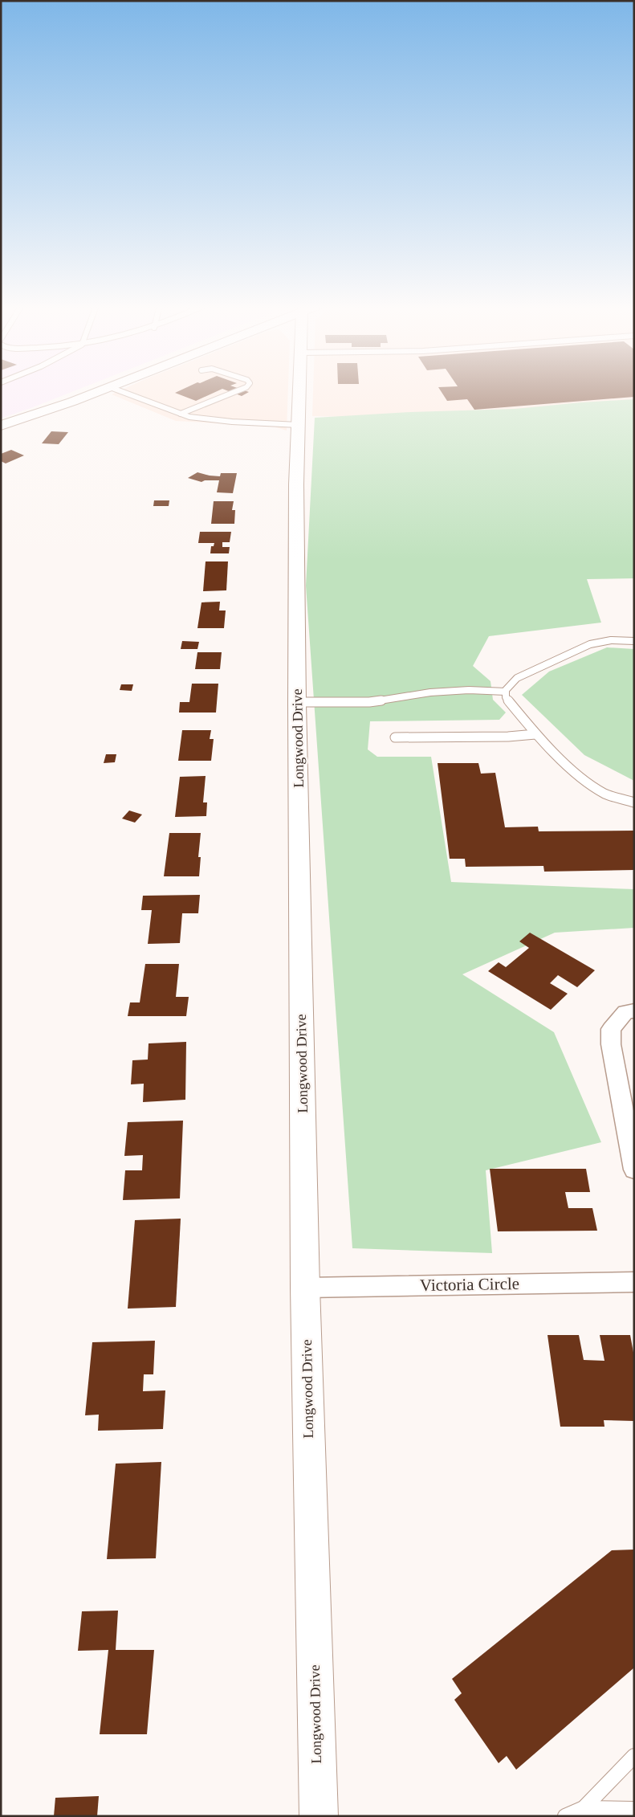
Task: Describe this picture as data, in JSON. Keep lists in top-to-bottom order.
{
  "streets": {
    "main road": ["Longwood Drive"],
    "street": ["Victoria Circle"]
  },
  "crossings": [
    ["Longwood Drive", "Victoria Circle"]
  ]
}
